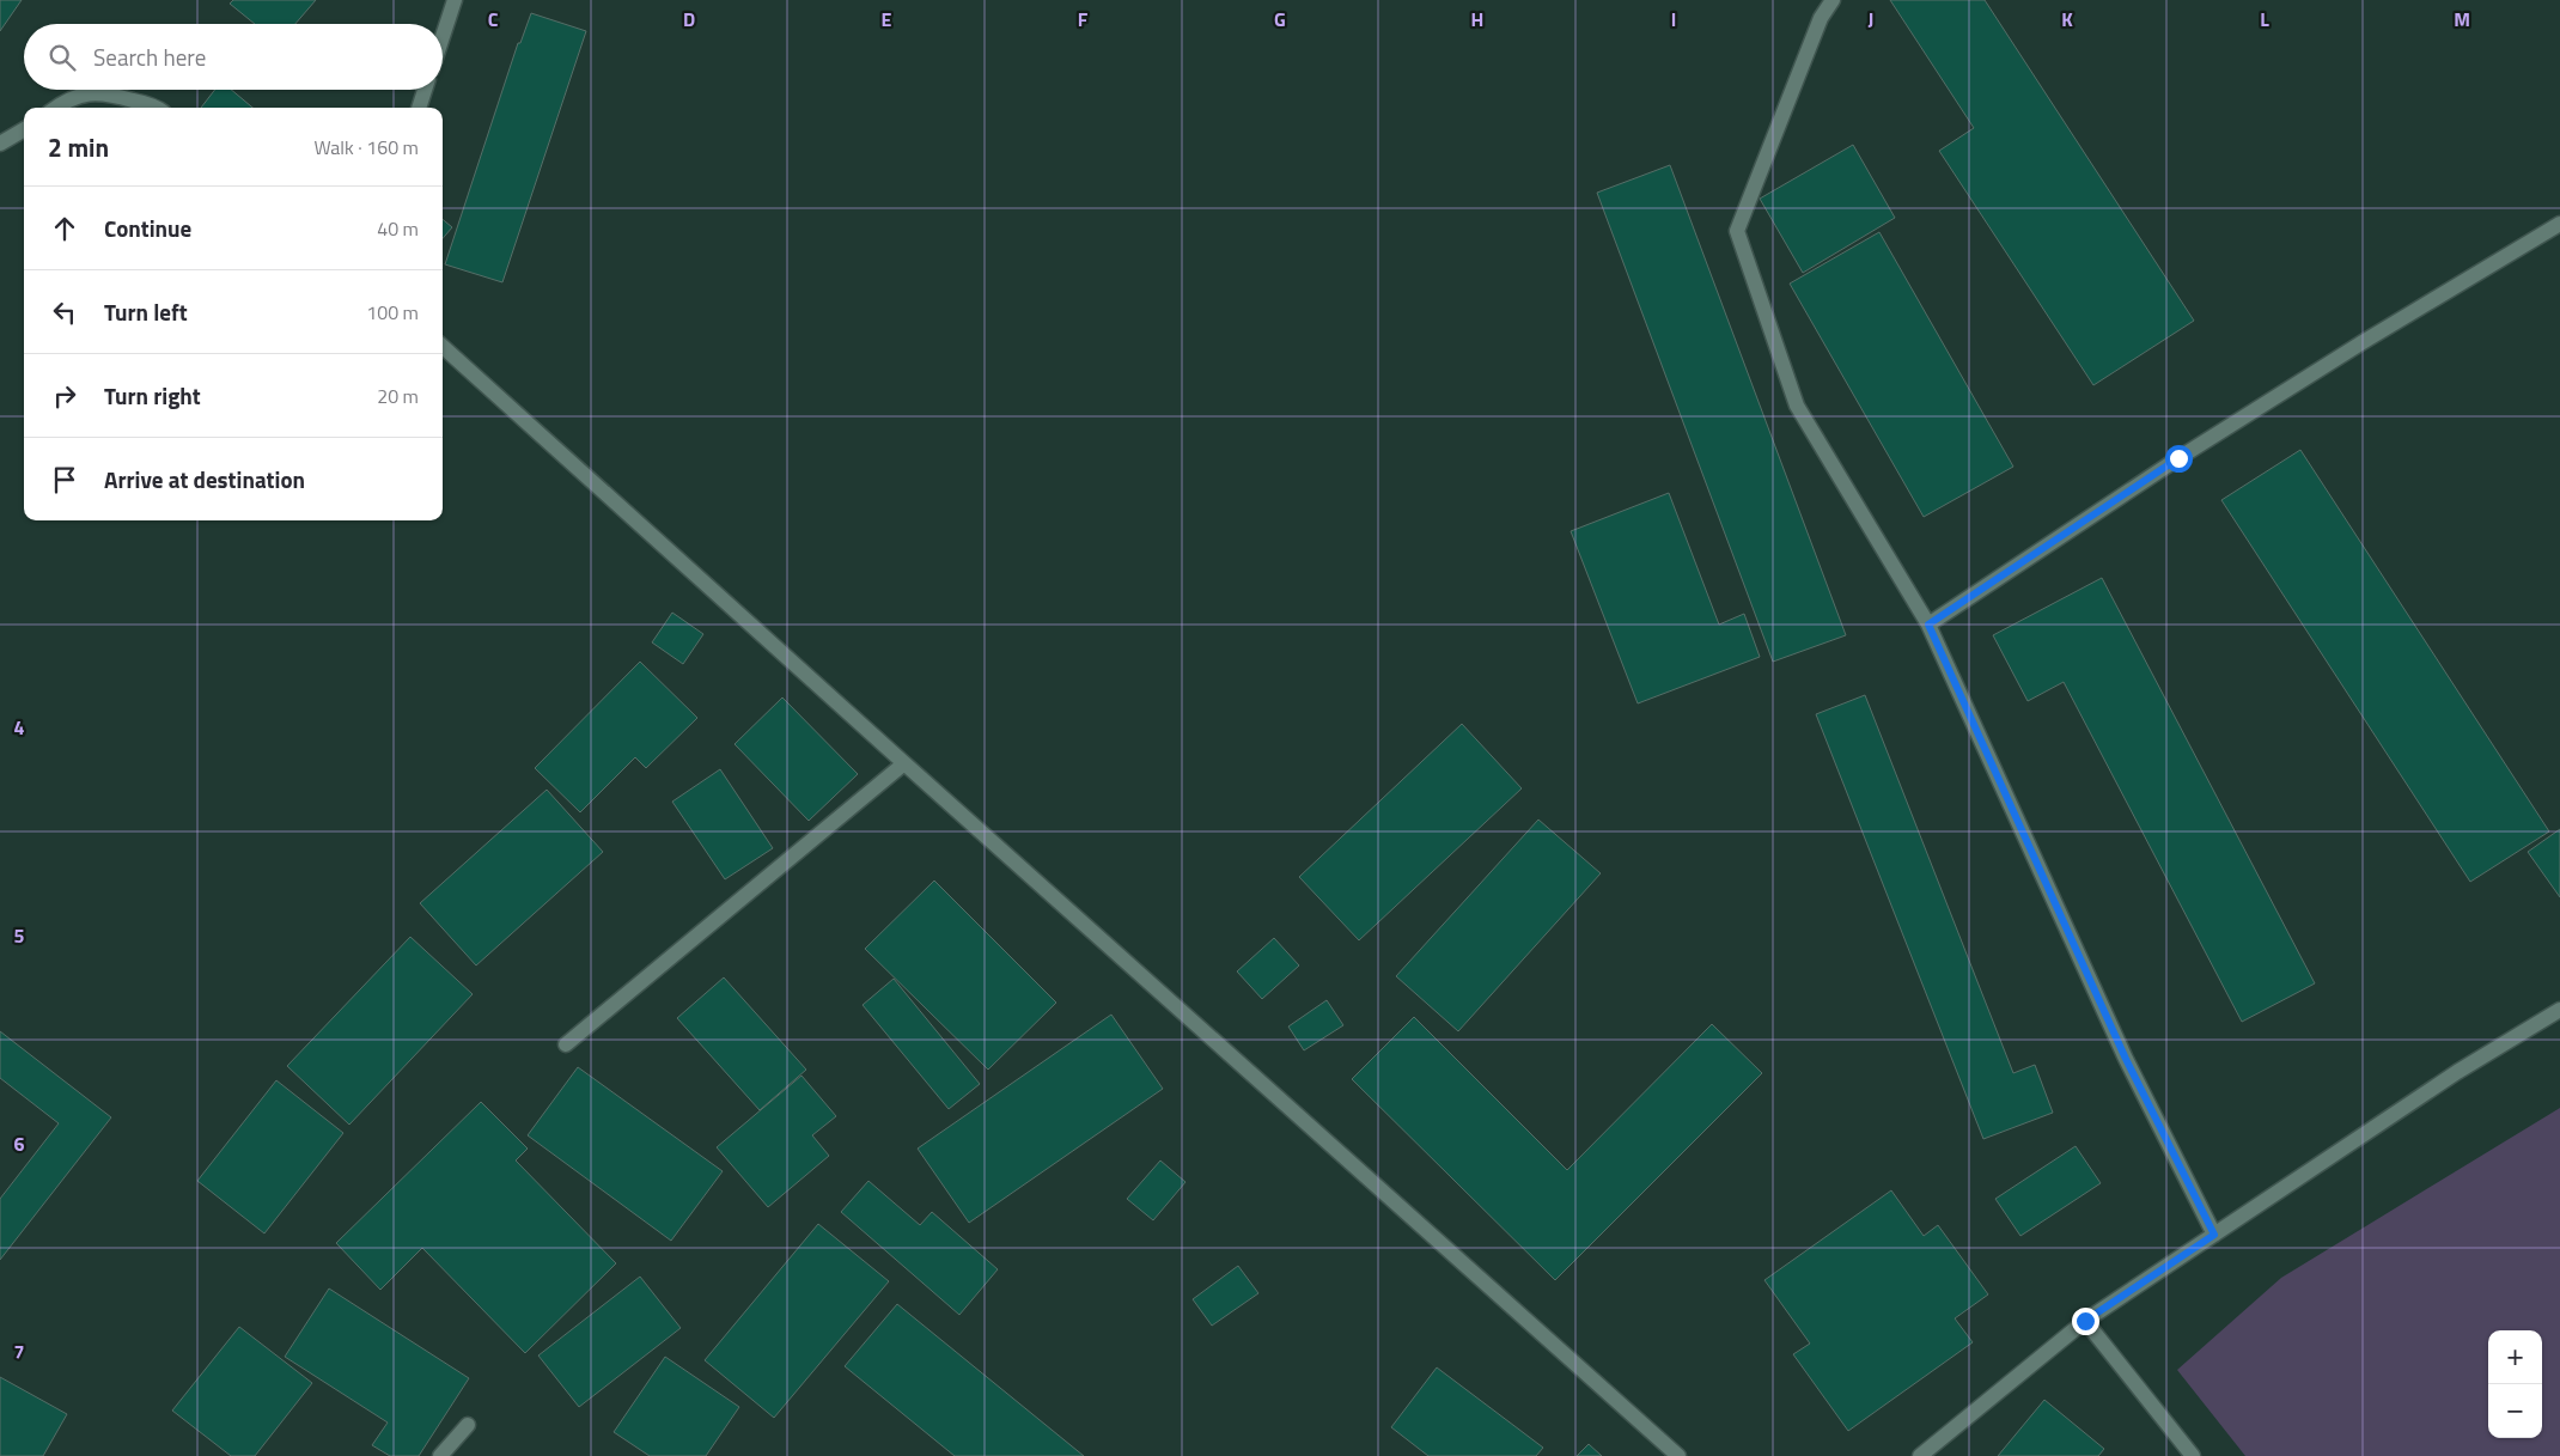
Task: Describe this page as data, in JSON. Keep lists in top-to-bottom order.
{
  "page": {
    "search": "Search here",
    "heading": ["2 min", "Walk · 160 m"],
    "list": [
      ["Continue", "40 m"],
      ["Turn left", "100 m"],
      ["Turn right", "20 m"],
      "Arrive at destination"
    ],
    "map_buttons": ["+", "−"]
  },
  "grid": {
    "columns": [
      "C",
      "D",
      "E",
      "F",
      "G",
      "H",
      "I",
      "J",
      "K",
      "L",
      "M"
    ],
    "rows": [
      "4",
      "5",
      "6",
      "7"
    ]
  }
}
